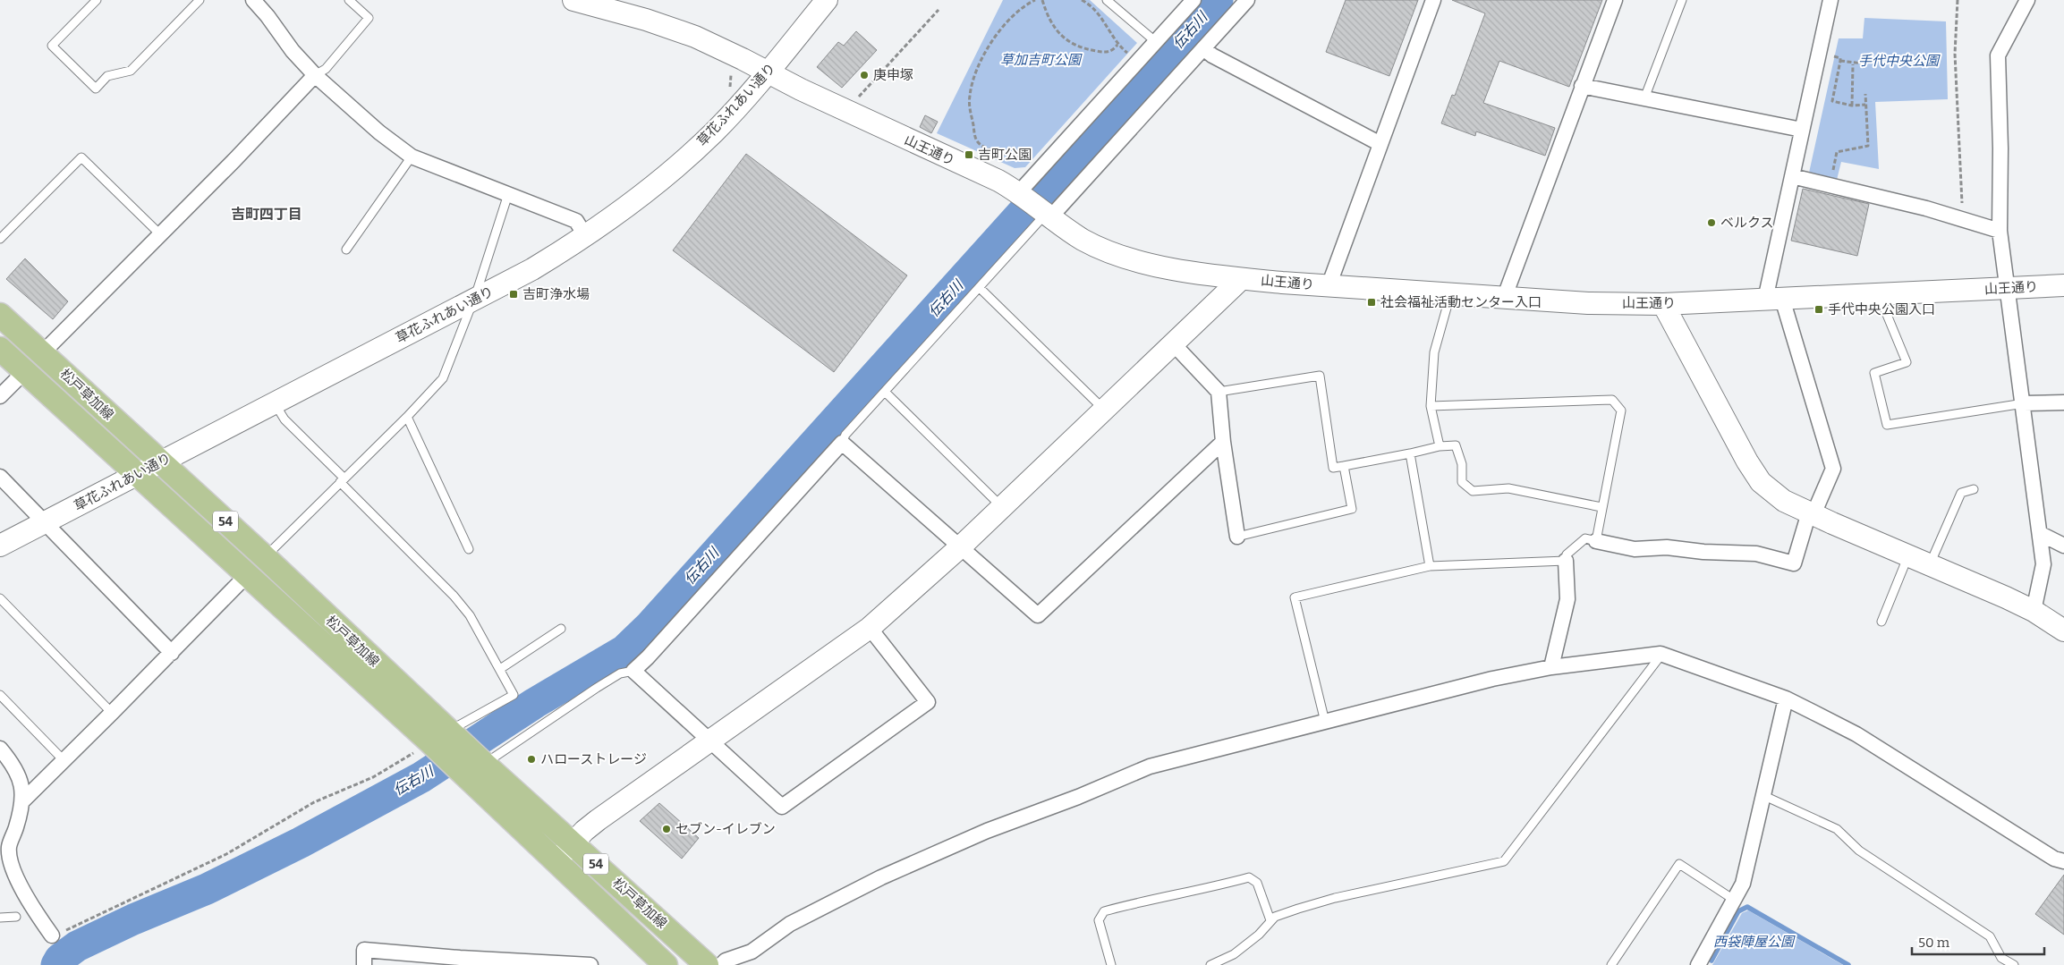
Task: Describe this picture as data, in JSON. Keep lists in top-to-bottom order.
{
  "streets": {
    "main road": ["松戸草加線", "54"],
    "street": ["草花ふれあい通り", "山王通り"]
  },
  "crossings": [
    ["草花ふれあい通り", "山王通り"],
    ["草花ふれあい通り", "松戸草加線"]
  ],
  "districts": ["吉町四丁目"],
  "water": ["伝右川"],
  "parks": ["草加吉町公園", "手代中央公園", "西袋陣屋公園"],
  "places": {
    "other": [
      "庚申塚",
      "ベルクス",
      "ハローストレージ",
      "セブン-イレブン"
    ],
    "transit": [
      "吉町公園",
      "吉町浄水場",
      "社会福祉活動センター入口",
      "手代中央公園入口"
    ]
  },
  "scale_bar": "50 m"
}
